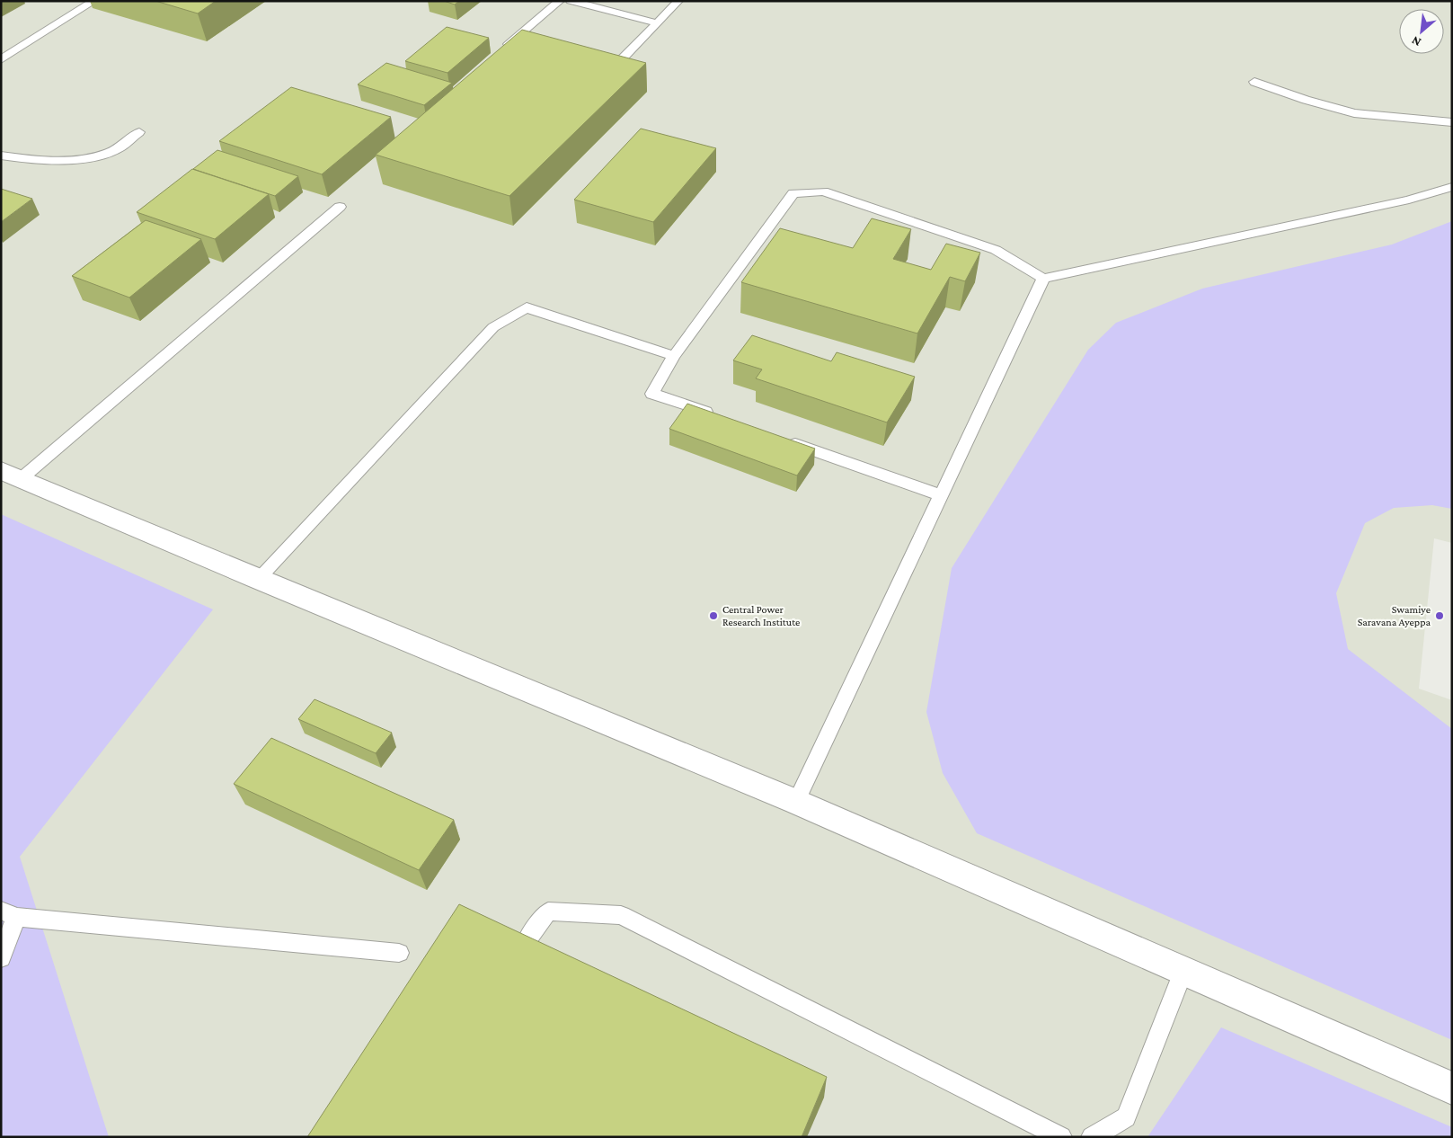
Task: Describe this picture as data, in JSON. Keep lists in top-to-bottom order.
{
  "places": ["Central Power Research Institute", "Swamiye Saravana Ayeppa"],
  "north": "bottom left"
}
